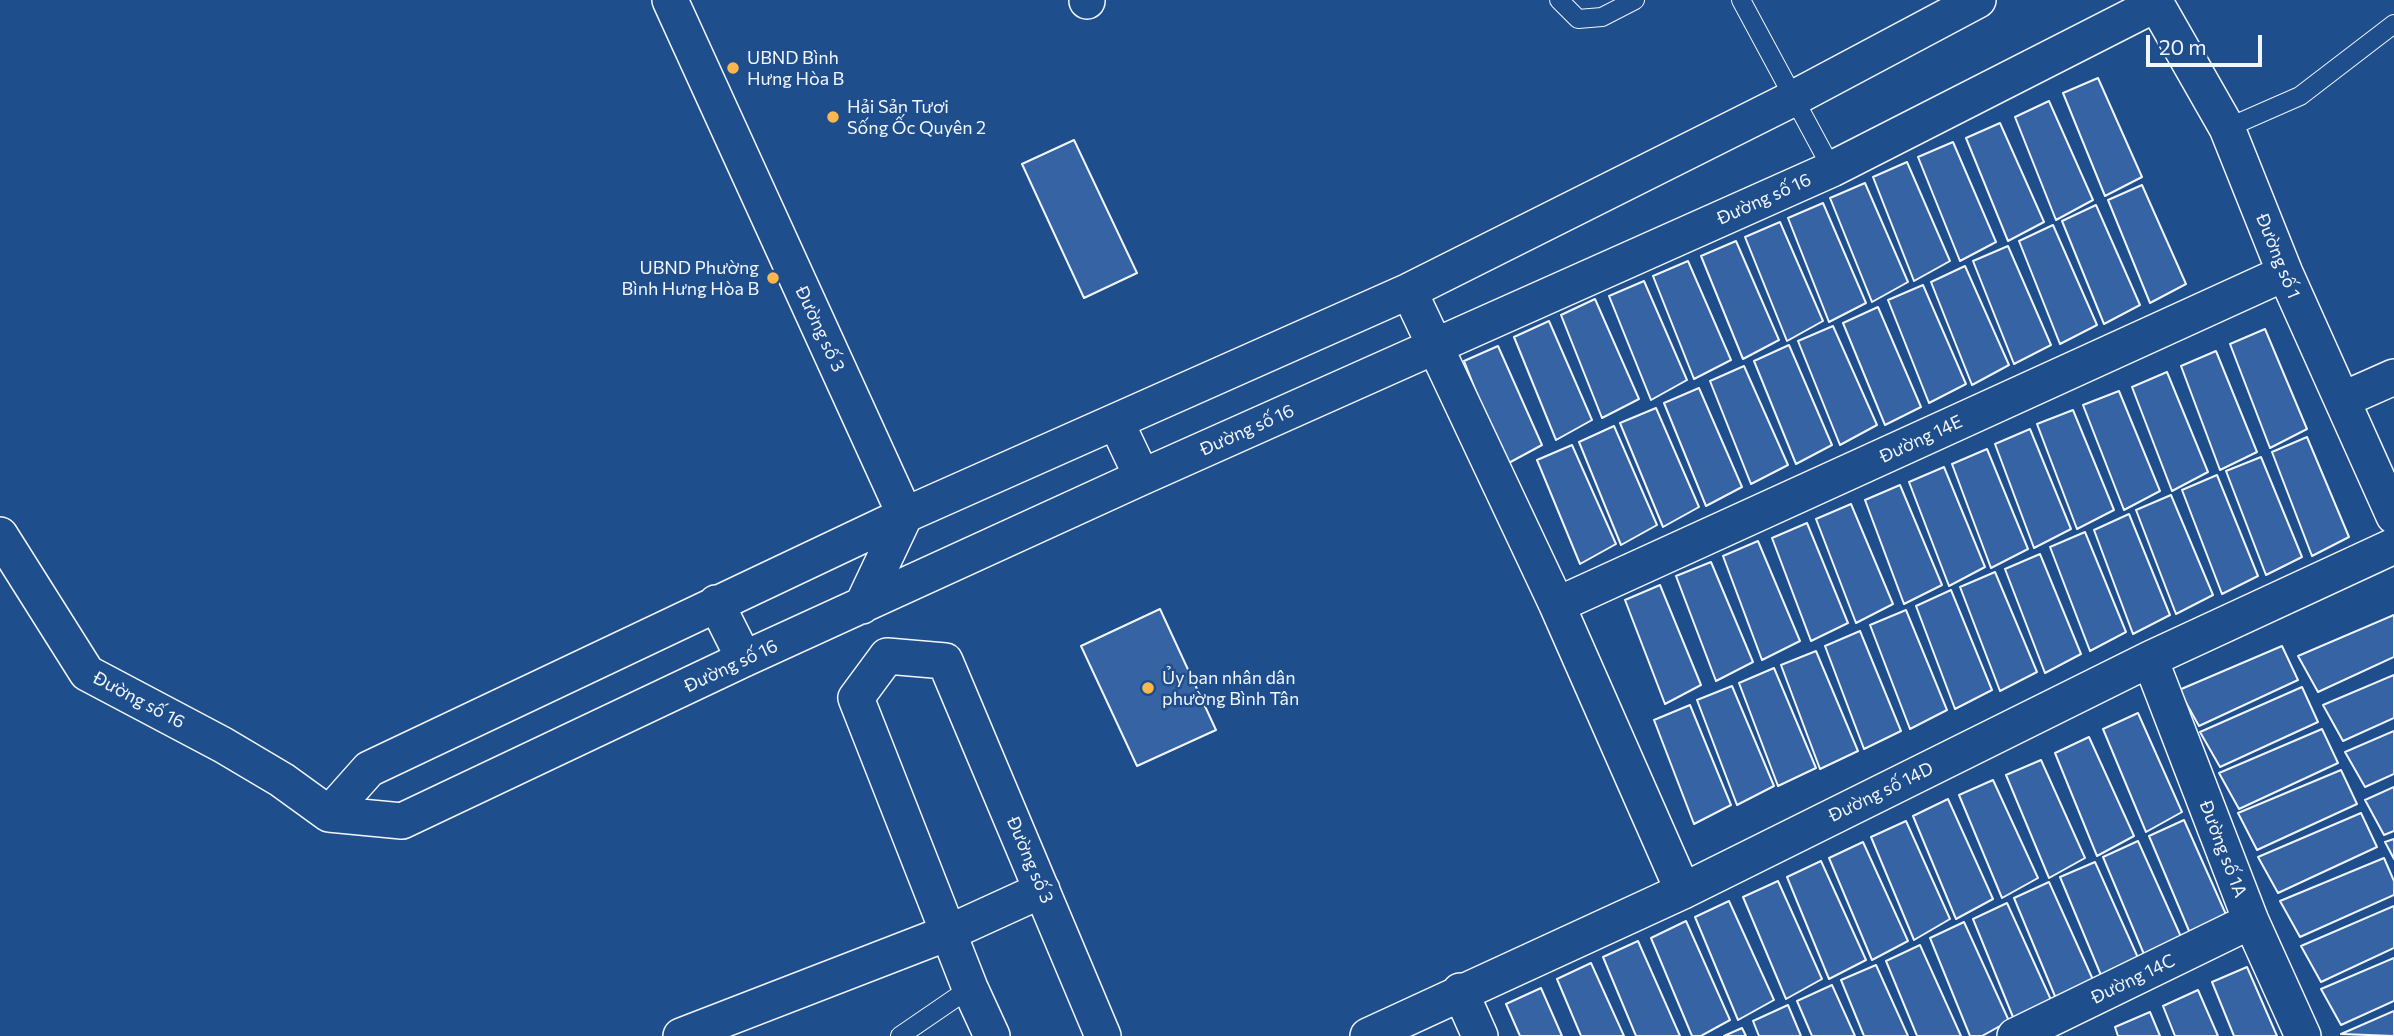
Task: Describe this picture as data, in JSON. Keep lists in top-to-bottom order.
{
  "streets": {
    "street": [
      "Đường số 16",
      "Đường số 1",
      "Đường số 3",
      "Đường 14E",
      "Đường số 14D",
      "Đường số 1A",
      "Đường 14C"
    ]
  },
  "crossings": [
    ["Đường số 16", "Đường số 1"],
    ["Đường số 1", "Đường 14E"],
    ["Đường số 14D", "Đường số 1A"],
    ["Đường số 1A", "Đường 14C"]
  ],
  "places": [
    "UBND Bình Hưng Hòa B",
    "Hải Sản Tươi Sống Ốc Quyên 2",
    "UBND Phường Bình Hưng Hòa B",
    "Ủy ban nhân dân phường Bình Tân"
  ],
  "scale_bar": "20 m"
}
